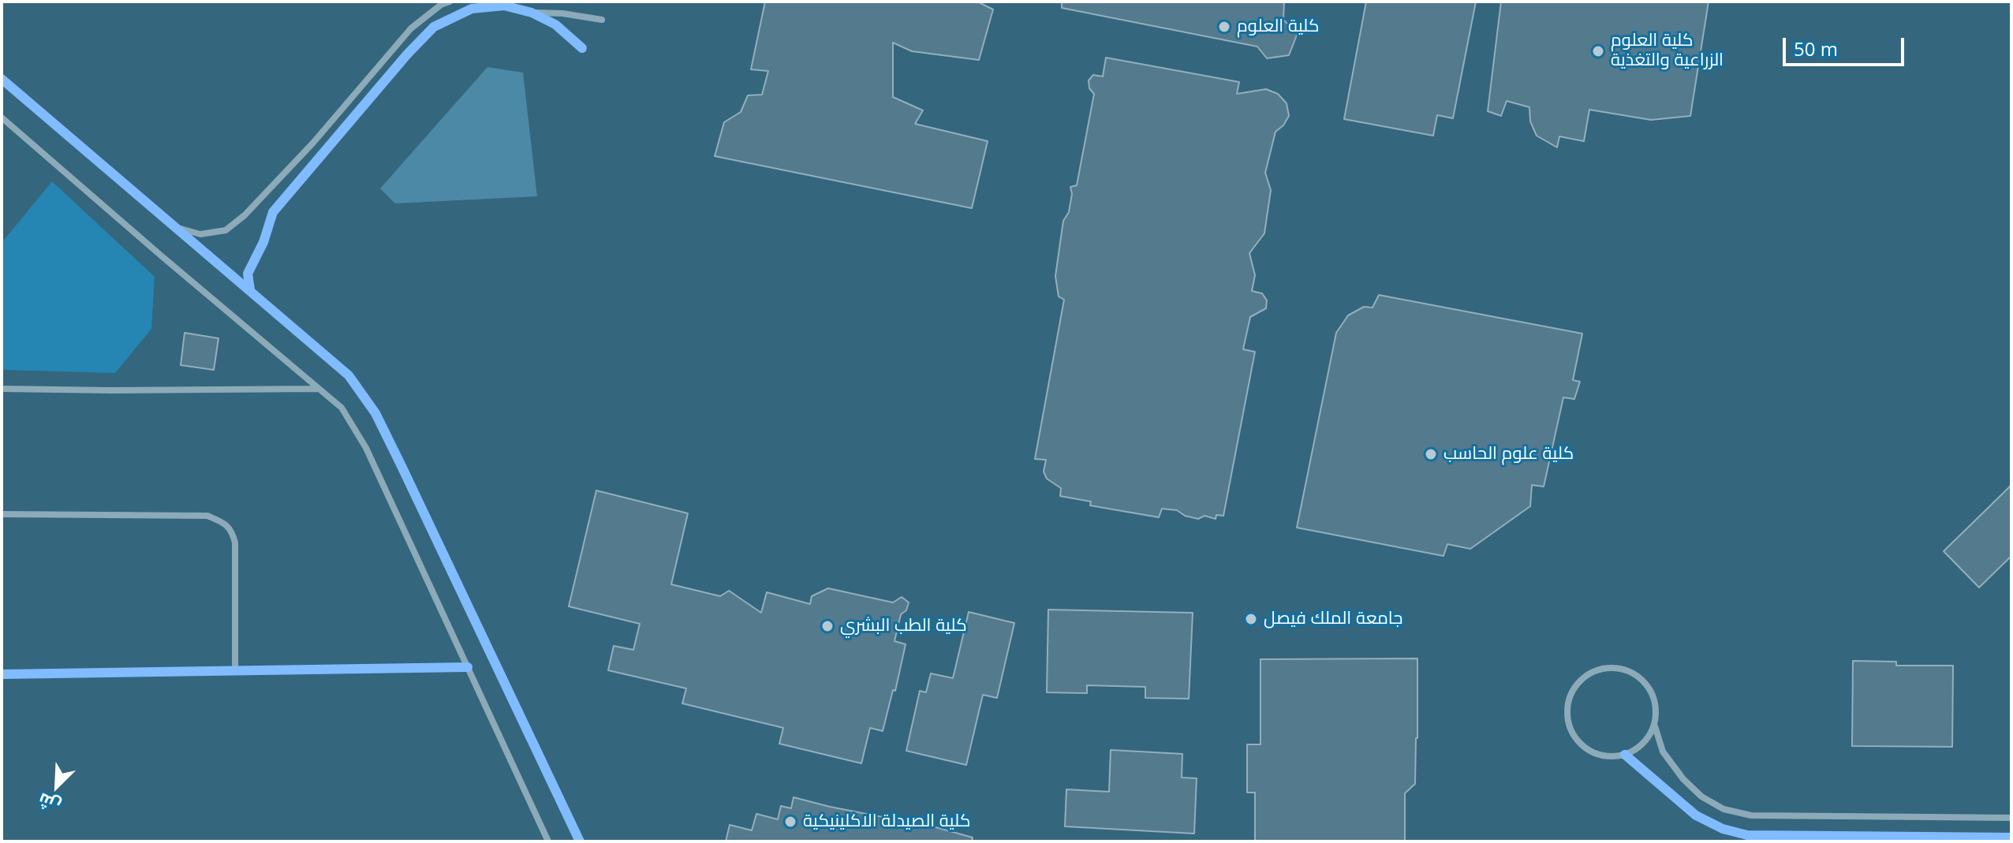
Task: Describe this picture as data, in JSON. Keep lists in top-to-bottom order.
{
  "places": [
    "كلية العلوم",
    "كلية العلوم الزراعية والتغذية",
    "كلية علوم الحاسب",
    "جامعة الملك فيصل",
    "كلية الطب البشري",
    "كلية الصيدلة الاكلينيكية"
  ],
  "scale_bar": "50 m",
  "north": "bottom left"
}
